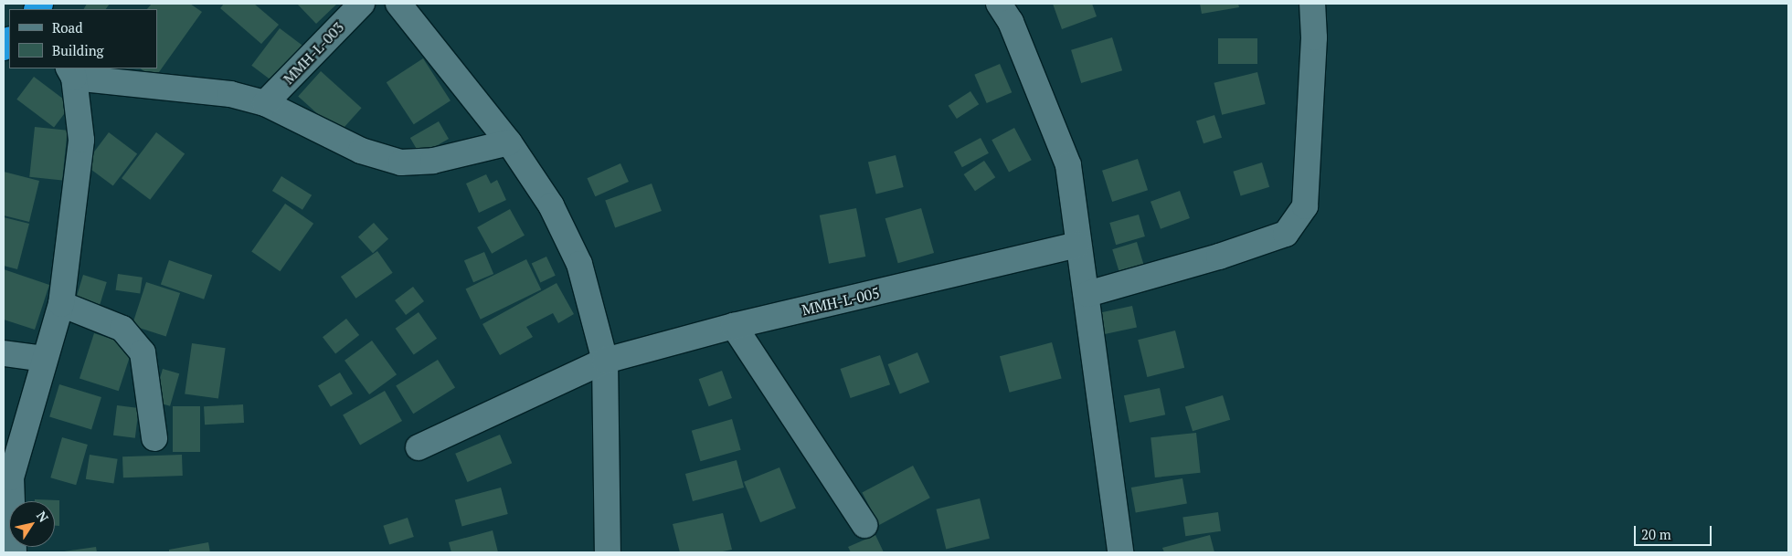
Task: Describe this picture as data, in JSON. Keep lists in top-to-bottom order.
{
  "streets": {
    "street": ["MMH-L-003", "MMH-L-005"]
  },
  "legend": ["Road", "Building"],
  "scale_bar": "20 m",
  "north": "top right"
}
